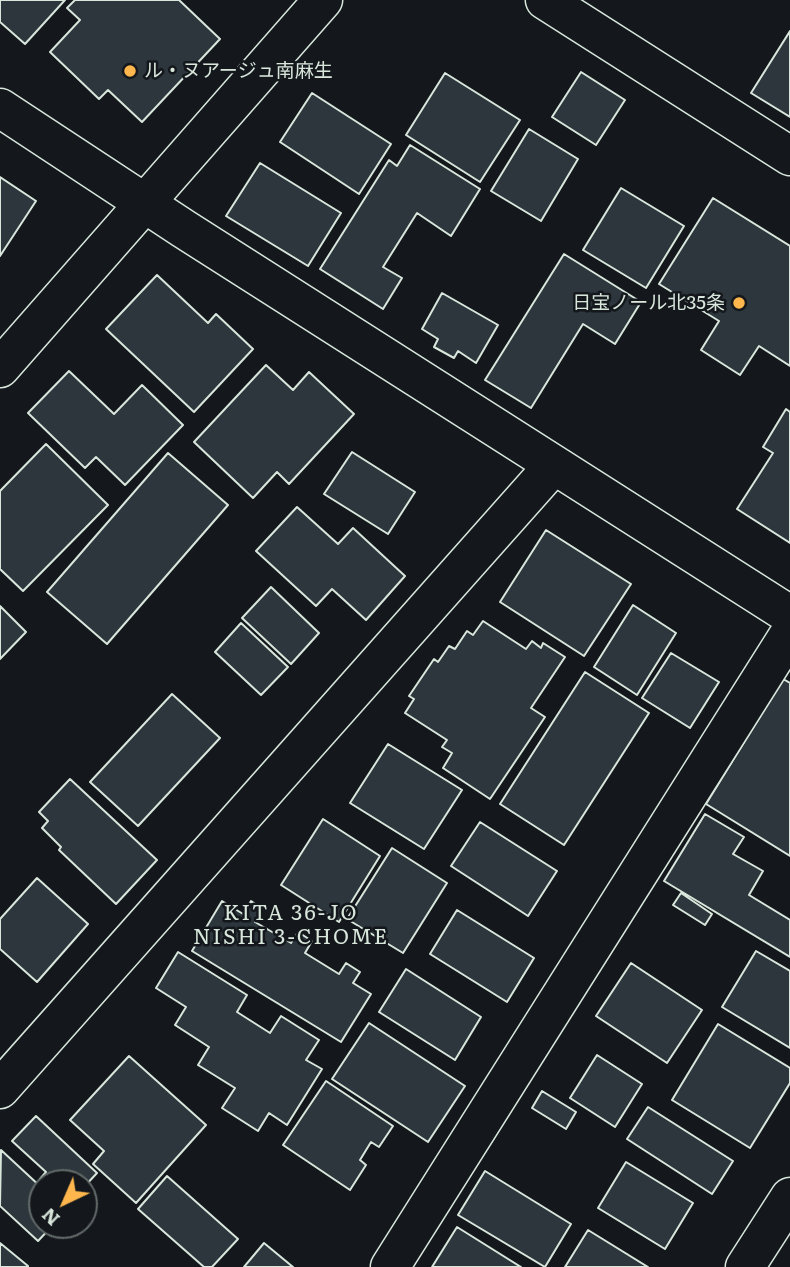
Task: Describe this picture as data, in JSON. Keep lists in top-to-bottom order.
{
  "districts": ["KITA 36-JO NISHI 3-CHOME"],
  "places": ["ル・ヌアージュ南麻生", "日宝ノール北35条"],
  "north": "bottom left"
}
